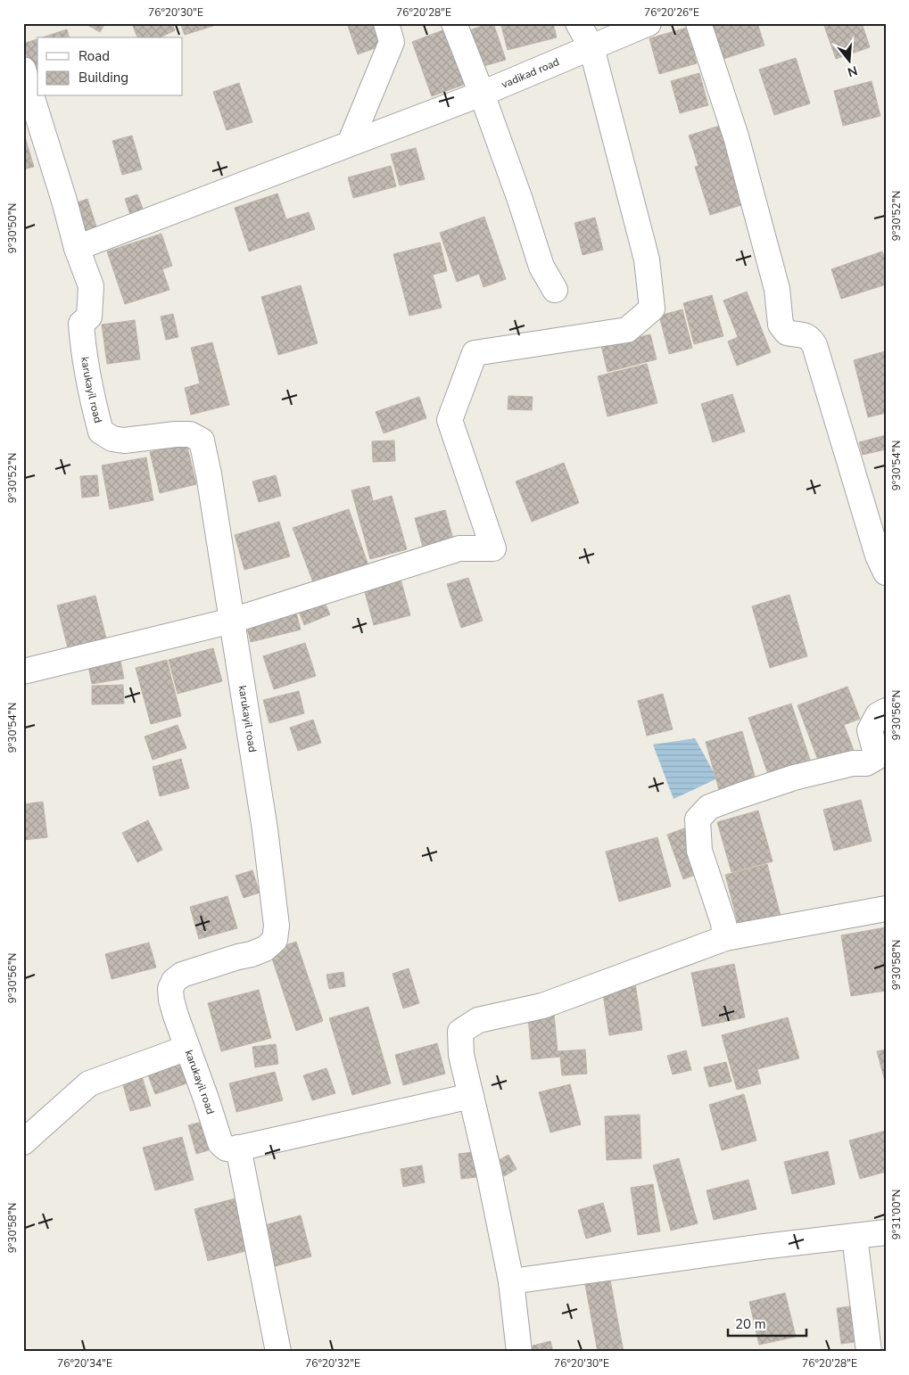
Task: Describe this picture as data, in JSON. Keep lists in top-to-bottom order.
{
  "streets": {
    "street": ["vadikad road", "karukayil road"]
  },
  "crossings": [
    ["vadikad road", "karukayil road"]
  ],
  "legend": ["Road", "Building"],
  "scale_bar": "20 m",
  "north": "bottom",
  "coordinates": [
    "76°20'30\"E",
    "76°20'28\"E",
    "76°20'26\"E",
    "9°30'52\"N",
    "9°30'50\"N",
    "9°30'54\"N",
    "9°30'56\"N",
    "9°30'58\"N",
    "9°31'00\"N",
    "76°20'34\"E",
    "76°20'32\"E"
  ]
}
